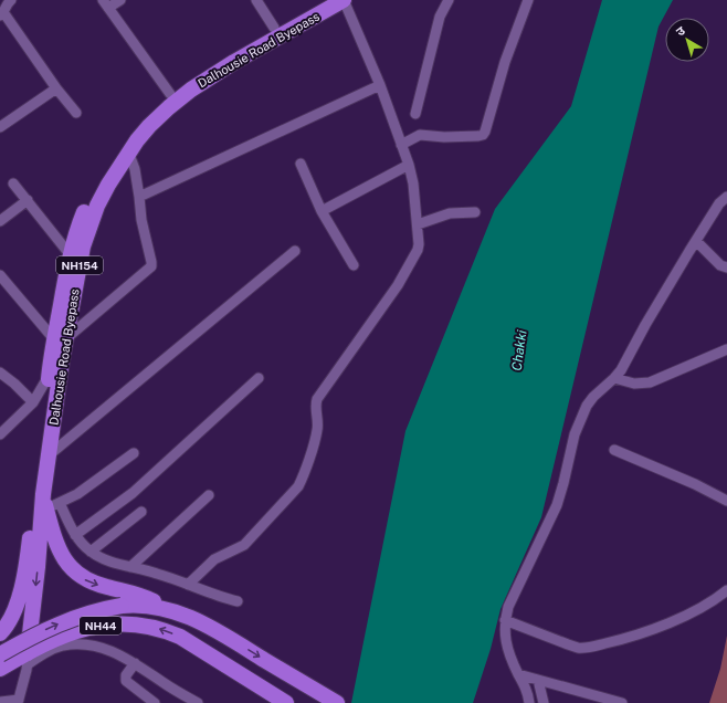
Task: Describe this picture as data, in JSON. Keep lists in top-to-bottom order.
{
  "streets": {
    "highway": ["Dalhousie Road Byepass", "NH154", "NH44"]
  },
  "crossings": [
    ["Dalhousie Road Byepass", "NH154"],
    ["Dalhousie Road Byepass", "NH44"]
  ],
  "water": ["Chakki"],
  "north": "top left"
}
